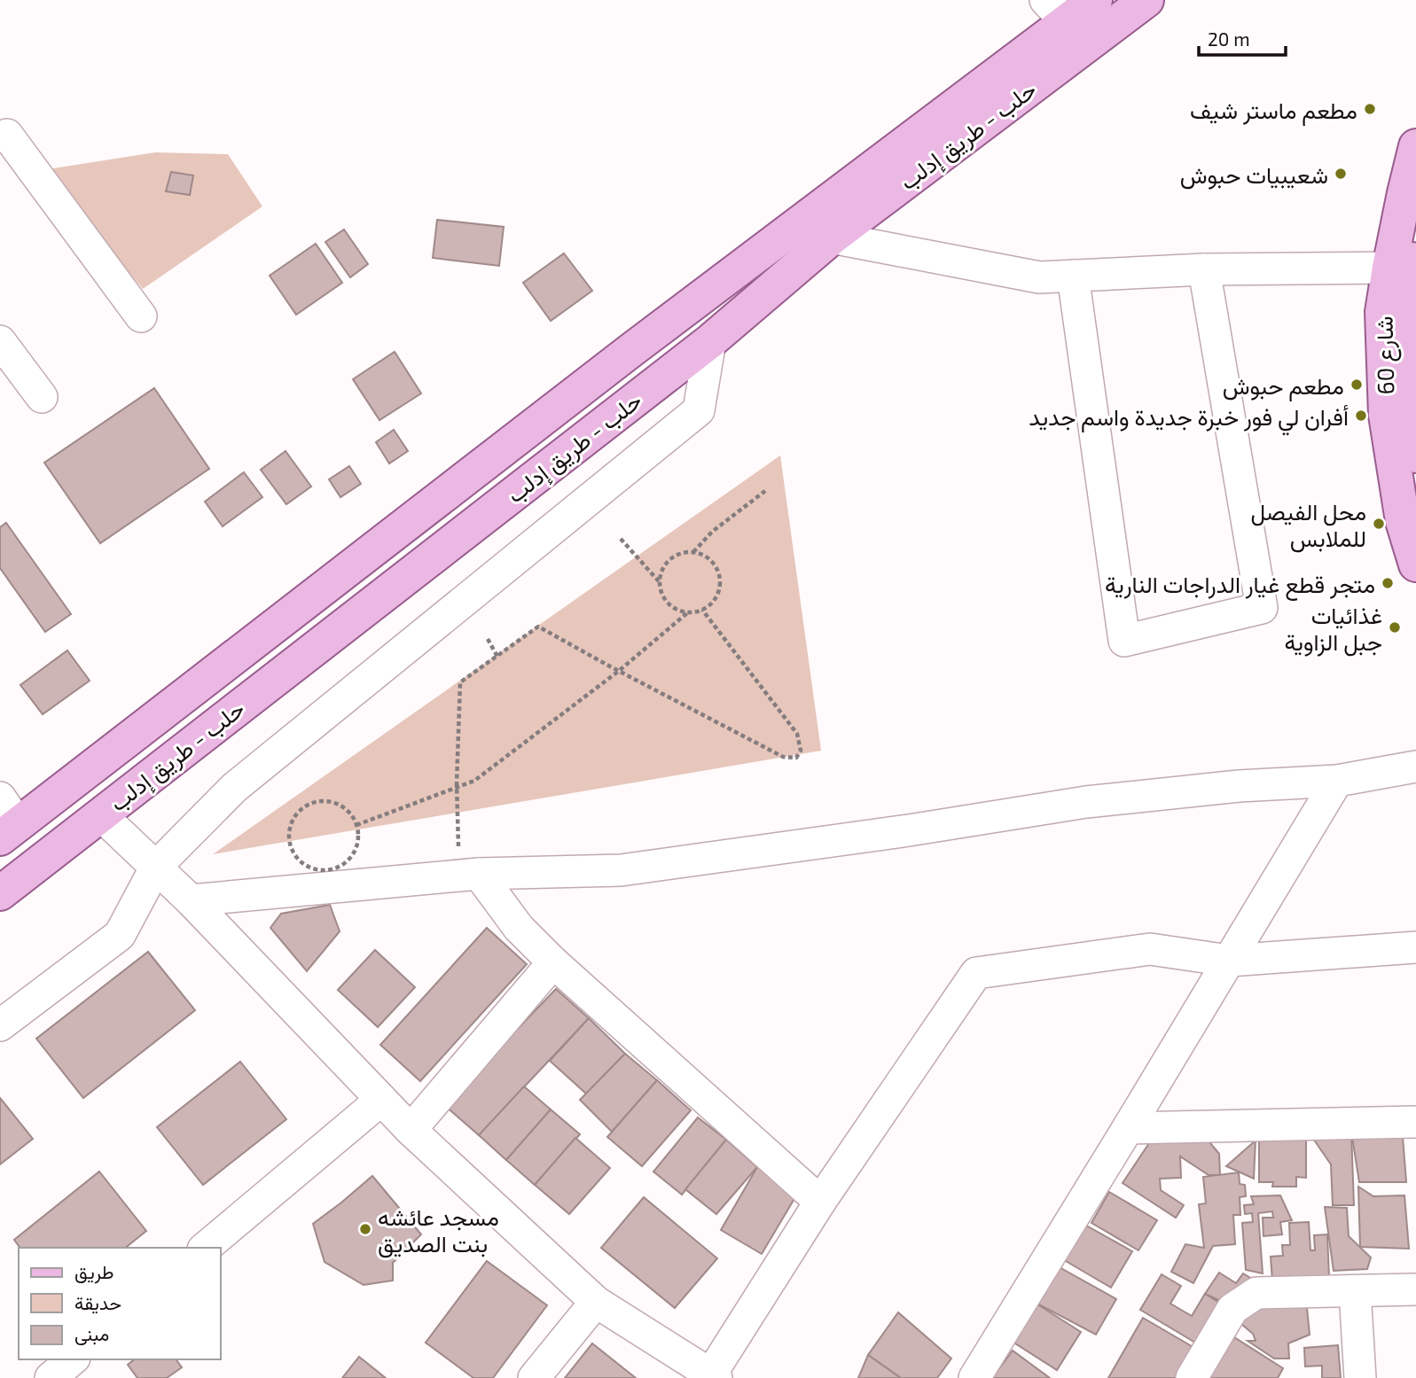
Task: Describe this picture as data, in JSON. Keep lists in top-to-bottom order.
{
  "streets": {
    "main road": ["حلب - طريق إدلب", "شارع 60"]
  },
  "places": [
    "مطعم ماستر شيف",
    "شعيبيات حبوش",
    "مطعم حبوش",
    "أفران لي فور خبرة جديدة واسم جديد",
    "محل الفيصل للملابس",
    "متجر قطع غيار الدراجات النارية",
    "غذائيات جبل الزاوية",
    "مسجد عائشه بنت الصديق"
  ],
  "legend": ["طريق", "حديقة", "مبنى"],
  "scale_bar": "20 m"
}
